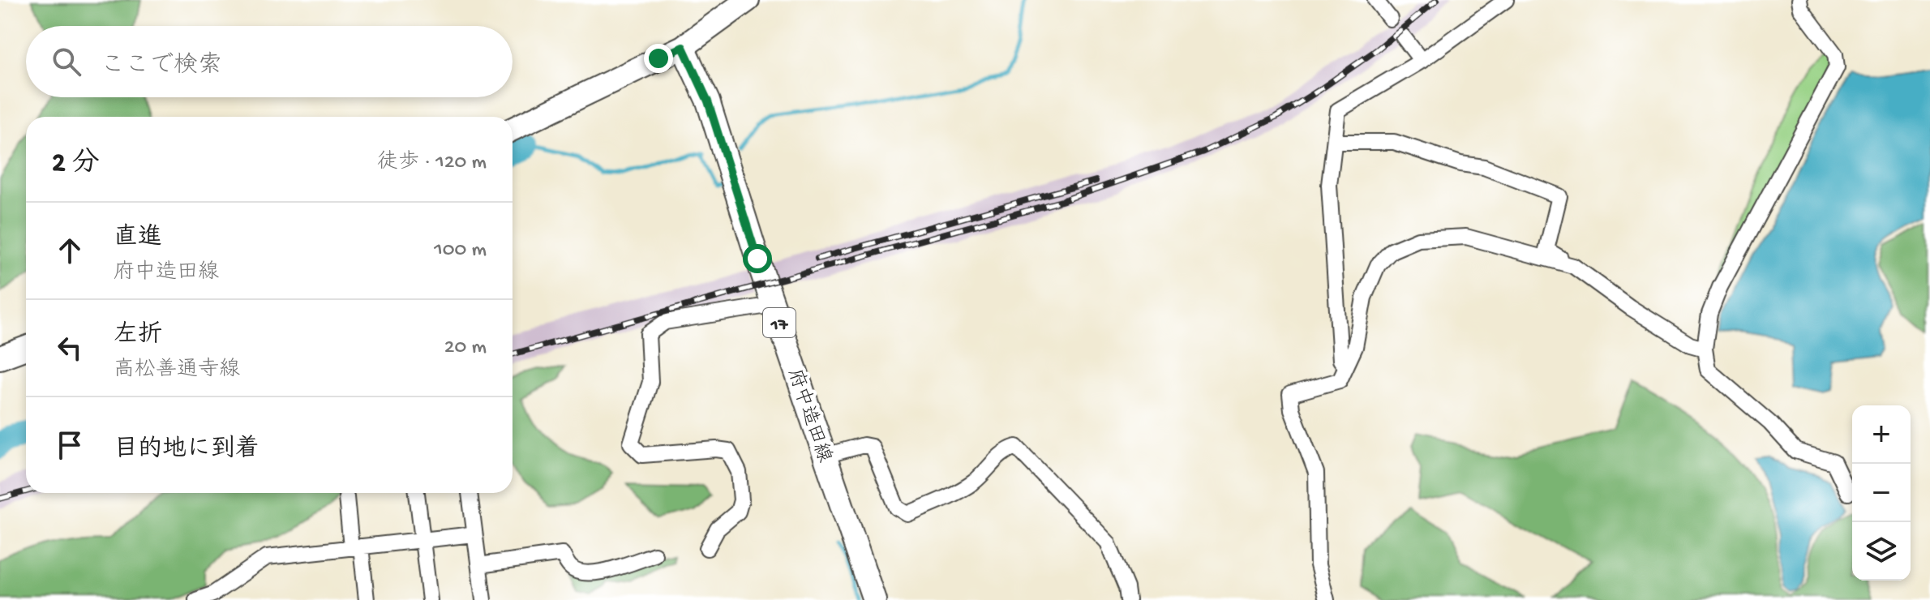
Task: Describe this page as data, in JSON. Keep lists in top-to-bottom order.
{
  "streets": {
    "main road": ["17", "府中造田線"]
  },
  "page": {
    "search": "ここで検索",
    "heading": ["2 分", "徒歩 · 120 m"],
    "list": [
      ["直進", "府中造田線", "100 m"],
      ["左折", "高松善通寺線", "20 m"],
      "目的地に到着"
    ],
    "map_buttons": ["+", "−"]
  }
}
